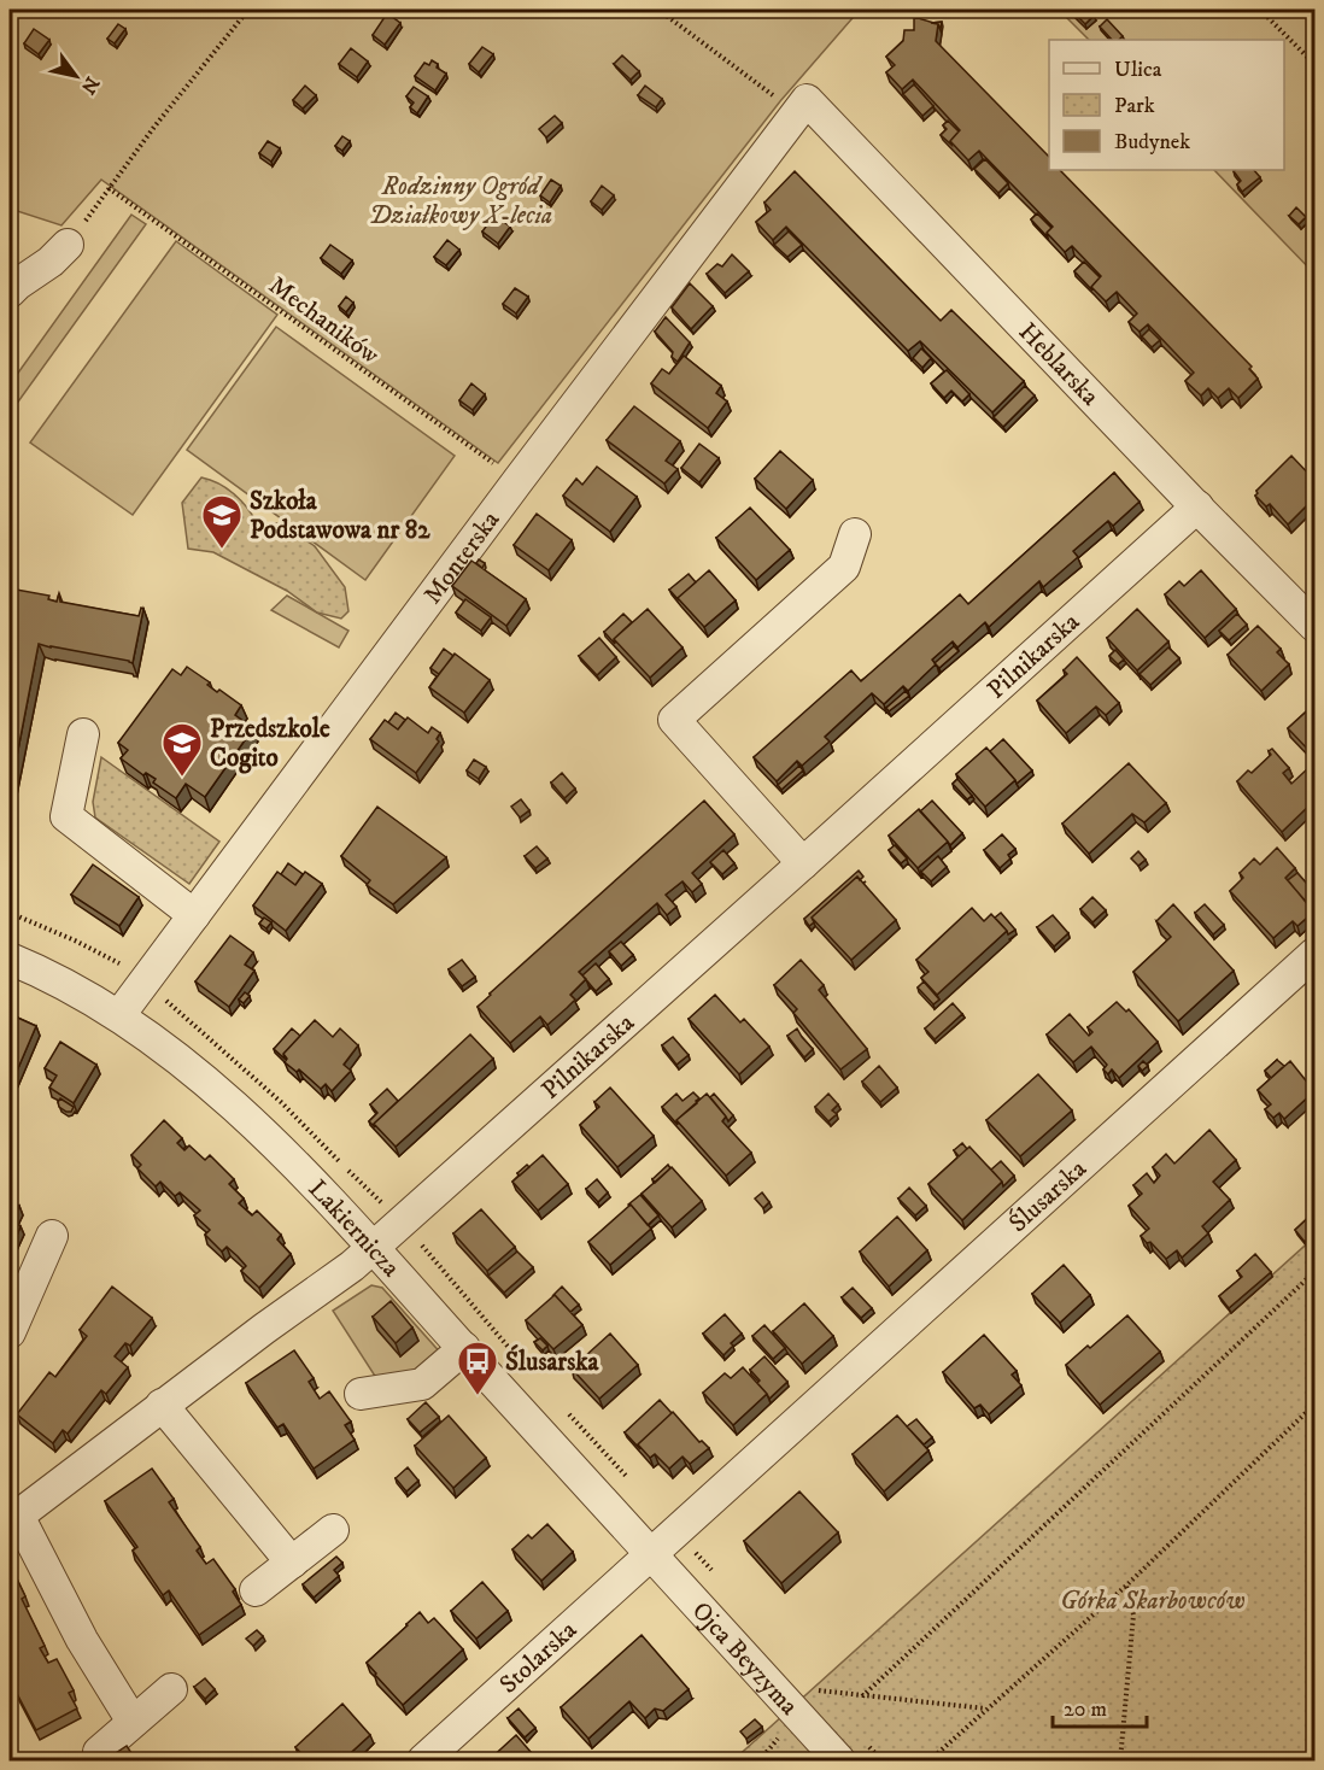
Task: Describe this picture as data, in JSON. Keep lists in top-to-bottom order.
{
  "streets": {
    "street": [
      "Heblarska",
      "Monterska",
      "Pilnikarska",
      "Ślusarska",
      "Lakiernicza",
      "Stolarska",
      "Ojca Beyzyma"
    ],
    "path": ["Mechaników"]
  },
  "crossings": [
    ["Mechaników", "Monterska"],
    ["Heblarska", "Monterska"],
    ["Heblarska", "Pilnikarska"],
    ["Monterska", "Lakiernicza"],
    ["Pilnikarska", "Lakiernicza"],
    ["Ślusarska", "Lakiernicza"],
    ["Ślusarska", "Stolarska"],
    ["Ślusarska", "Ojca Beyzyma"],
    ["Lakiernicza", "Stolarska"],
    ["Lakiernicza", "Ojca Beyzyma"],
    ["Stolarska", "Ojca Beyzyma"]
  ],
  "parks": ["Rodzinny Ogród Działkowy X-lecia", "Górka Skarbowców"],
  "places": {
    "school or university": ["Szkoła Podstawowa nr 82", "Przedszkole Cogito"],
    "bus stop": ["Ślusarska"]
  },
  "legend": ["Ulica", "Park", "Budynek"],
  "scale_bar": "20 m",
  "north": "bottom right"
}
